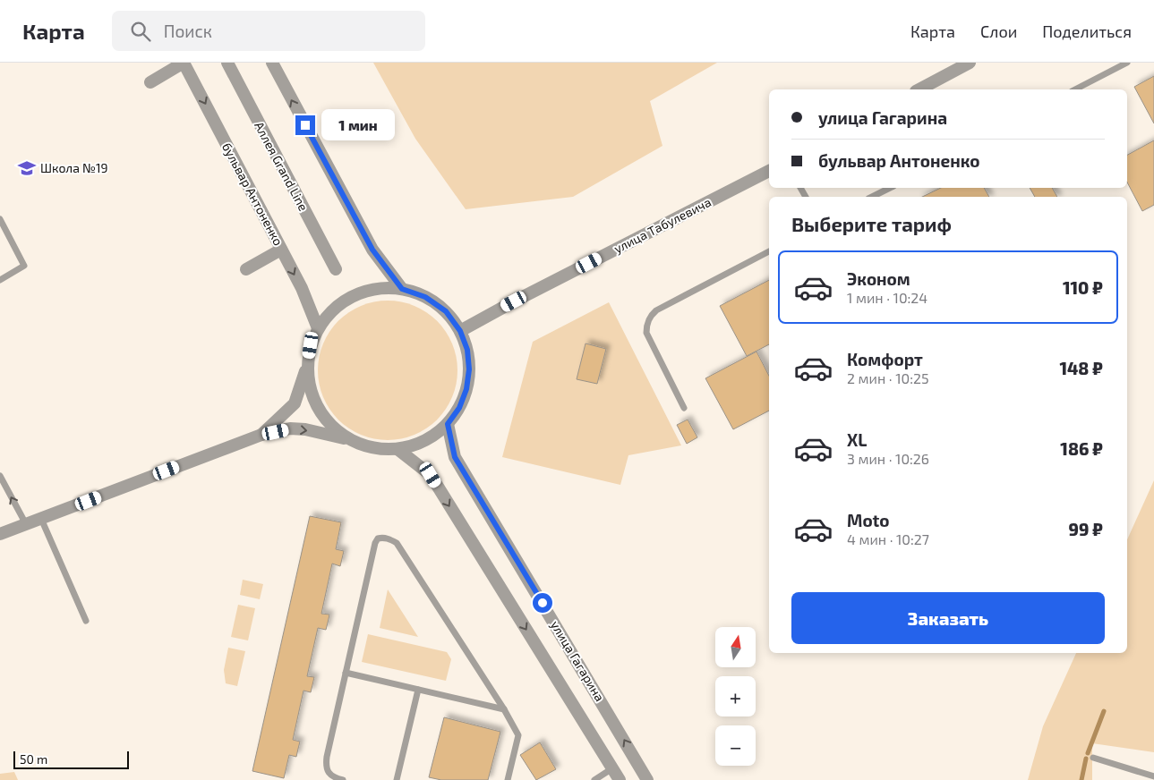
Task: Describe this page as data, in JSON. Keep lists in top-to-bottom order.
{
  "streets": {
    "street": [
      "Аллея Grand Line",
      "бульвар Антоненко",
      "улица Табулевича",
      "улица Гагарина"
    ]
  },
  "places": {
    "school or university": ["Школа №19"]
  },
  "scale_bar": "50 m",
  "north": "top",
  "page": {
    "header": "Карта",
    "search": "Поиск",
    "nav": ["Карта", "Слои", "Поделиться"],
    "banner": ["улица Гагарина", "бульвар Антоненко"],
    "bubble": "1 мин",
    "heading": "Выберите тариф",
    "list": [
      {
        "name": "Эконом",
        "note": "1 мин · 10:24",
        "value": "110 ₽"
      },
      {
        "name": "Комфорт",
        "note": "2 мин · 10:25",
        "value": "148 ₽"
      },
      {
        "name": "XL",
        "note": "3 мин · 10:26",
        "value": "186 ₽"
      },
      {
        "name": "Moto",
        "note": "4 мин · 10:27",
        "value": "99 ₽"
      }
    ],
    "buttons": "Заказать",
    "map_buttons": ["+", "−"],
    "scale": "50 m"
  }
}
